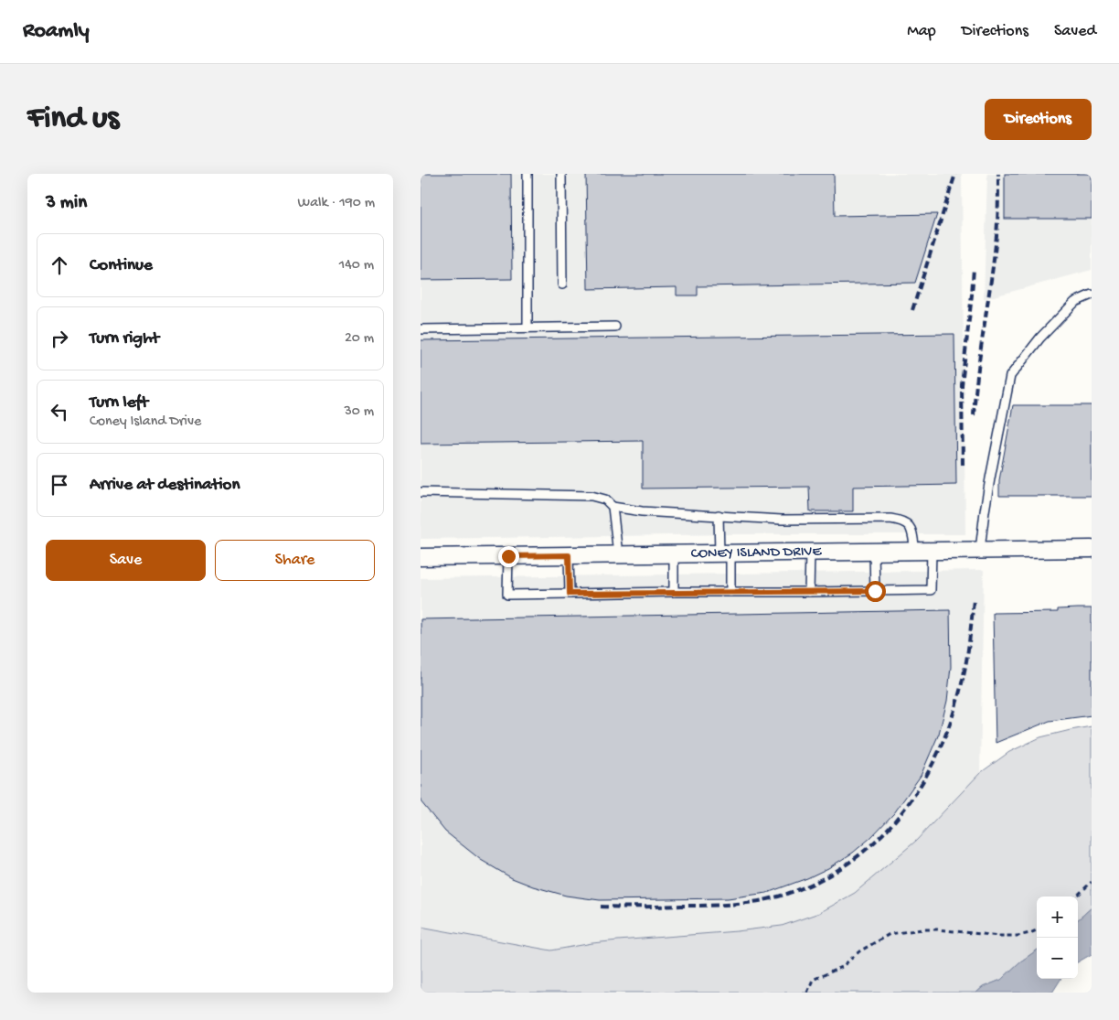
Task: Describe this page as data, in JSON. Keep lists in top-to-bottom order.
{
  "streets": {
    "street": ["CONEY ISLAND DRIVE"]
  },
  "page": {
    "header": "Roamly",
    "nav": ["Map", "Directions", "Saved"],
    "buttons": [
      "Directions",
      ["Save", "Share"]
    ],
    "title": "Find us",
    "heading": ["3 min", "Walk · 190 m"],
    "list": [
      ["Continue", "140 m"],
      ["Turn right", "20 m"],
      ["Turn left", "Coney Island Drive", "30 m"],
      "Arrive at destination"
    ],
    "map_buttons": ["+", "−"]
  }
}
